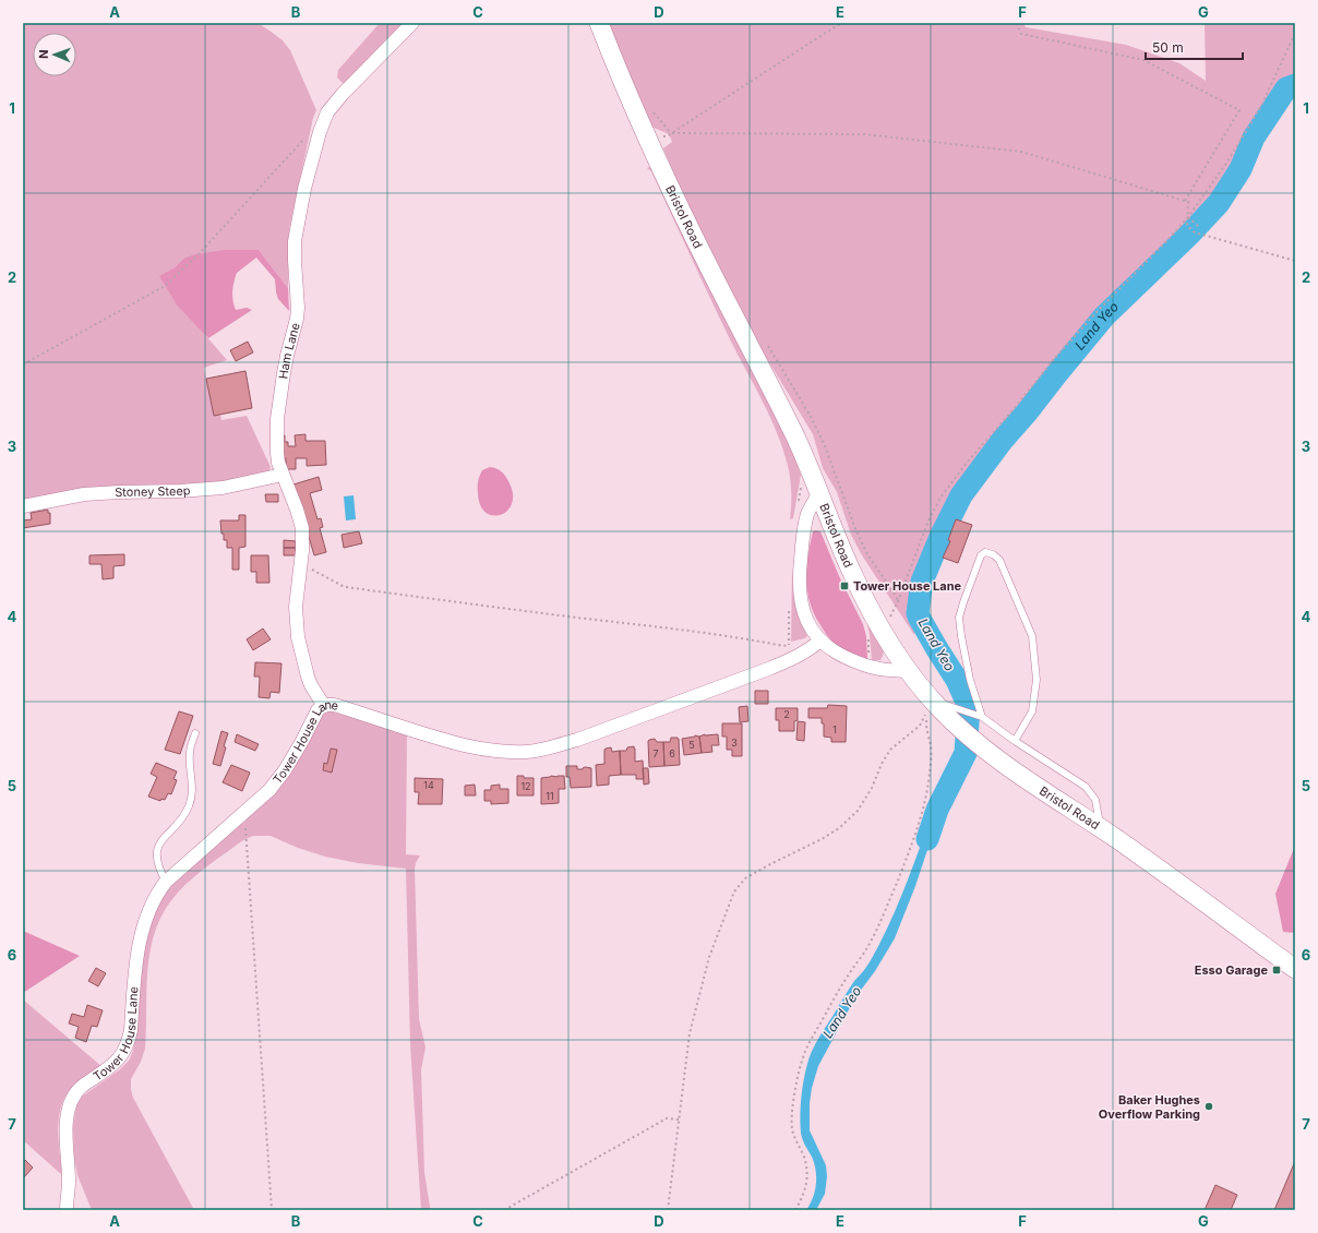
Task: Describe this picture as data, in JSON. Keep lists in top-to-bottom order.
{
  "streets": {
    "main road": ["Bristol Road"],
    "street": ["Ham Lane", "Stoney Steep", "Tower House Lane"]
  },
  "crossings": [
    ["Ham Lane", "Stoney Steep"],
    ["Ham Lane", "Tower House Lane"]
  ],
  "water": ["Land Yeo"],
  "places": {
    "transit": ["Tower House Lane", "Esso Garage"],
    "other": ["Baker Hughes Overflow Parking"]
  },
  "house_numbers": [
    "2",
    "1",
    "3",
    "5",
    "7",
    "6",
    "14",
    "12",
    "11"
  ],
  "scale_bar": "50 m",
  "north": "left",
  "grid": {
    "columns": [
      "A",
      "B",
      "C",
      "D",
      "E",
      "F",
      "G"
    ],
    "rows": [
      "1",
      "2",
      "3",
      "4",
      "5",
      "6",
      "7"
    ]
  }
}
